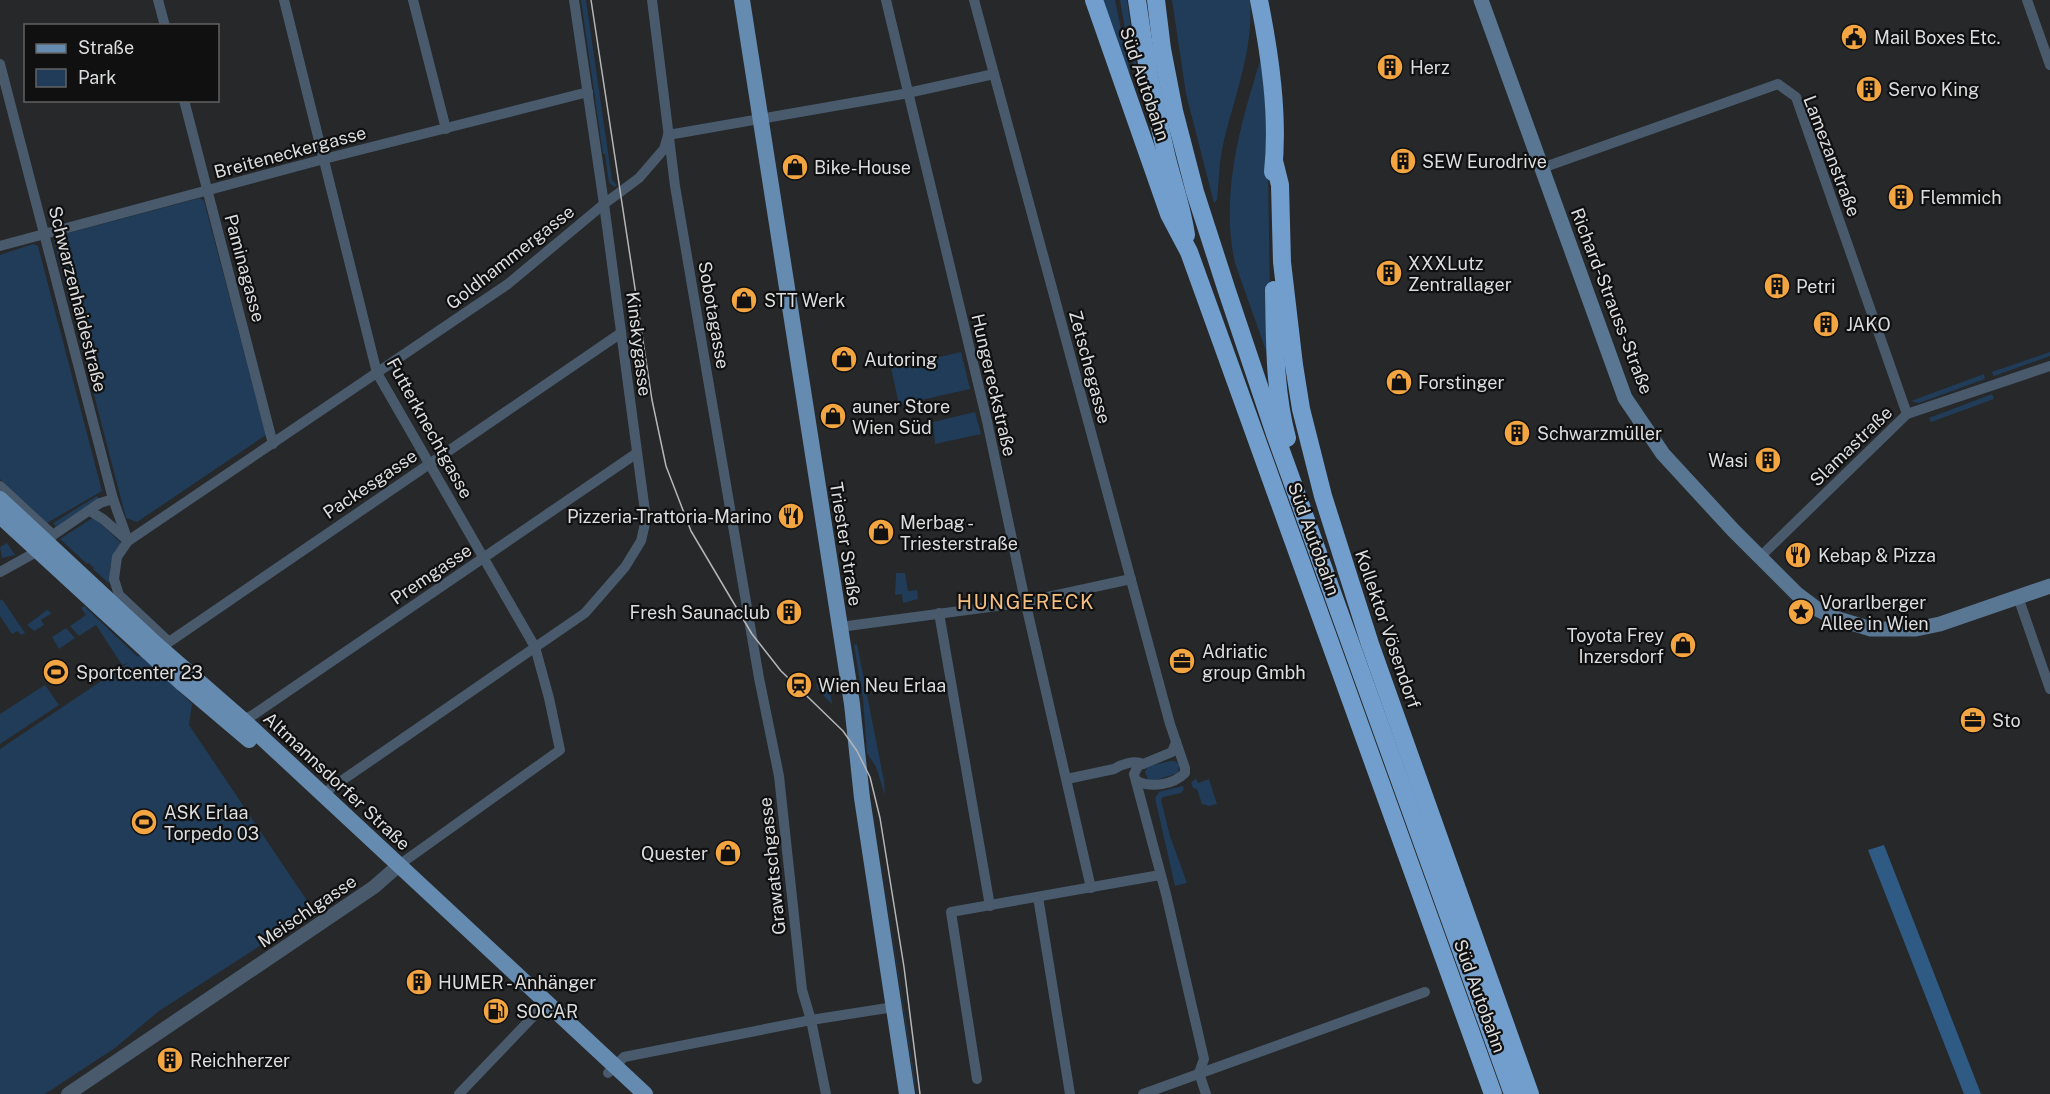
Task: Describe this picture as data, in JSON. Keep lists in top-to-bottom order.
{
  "streets": {
    "highway": ["Süd Autobahn", "Kollektor Vösendorf"],
    "main road": ["Richard-Strauss-Straße", "Triester Straße", "Altmannsdorfer Straße"],
    "street": [
      "Breiteneckergasse",
      "Lamezanstraße",
      "Goldhammergasse",
      "Paminagasse",
      "Schwarzenhaidestraße",
      "Sobotagasse",
      "Kinskygasse",
      "Zetschegasse",
      "Hungereckstraße",
      "Futterknechtgasse",
      "Slamastraße",
      "Packesgasse",
      "Premgasse",
      "Grawatschgasse",
      "Meischlgasse"
    ]
  },
  "crossings": [
    ["Breiteneckergasse", "Paminagasse"],
    ["Breiteneckergasse", "Schwarzenhaidestraße"],
    ["Breiteneckergasse", "Kinskygasse"],
    ["Breiteneckergasse", "Futterknechtgasse"],
    ["Lamezanstraße", "Richard-Strauss-Straße"],
    ["Lamezanstraße", "Slamastraße"],
    ["Goldhammergasse", "Paminagasse"],
    ["Goldhammergasse", "Schwarzenhaidestraße"],
    ["Goldhammergasse", "Sobotagasse"],
    ["Goldhammergasse", "Kinskygasse"],
    ["Goldhammergasse", "Futterknechtgasse"],
    ["Goldhammergasse", "Packesgasse"],
    ["Schwarzenhaidestraße", "Packesgasse"],
    ["Richard-Strauss-Straße", "Slamastraße"],
    ["Sobotagasse", "Grawatschgasse"],
    ["Kinskygasse", "Futterknechtgasse"],
    ["Kinskygasse", "Packesgasse"],
    ["Kinskygasse", "Premgasse"],
    ["Kinskygasse", "Altmannsdorfer Straße"],
    ["Futterknechtgasse", "Packesgasse"],
    ["Futterknechtgasse", "Premgasse"],
    ["Futterknechtgasse", "Meischlgasse"],
    ["Premgasse", "Altmannsdorfer Straße"],
    ["Altmannsdorfer Straße", "Meischlgasse"]
  ],
  "districts": ["HUNGERECK"],
  "places": {
    "public building": ["Mail Boxes Etc."],
    "building": [
      "Herz",
      "Servo King",
      "SEW Eurodrive",
      "Flemmich",
      "XXXLutz Zentrallager",
      "Petri",
      "JAKO",
      "Schwarzmüller",
      "Wasi",
      "Fresh Saunaclub",
      "HUMER - Anhänger",
      "Reichherzer"
    ],
    "shop": [
      "Bike-House",
      "STT Werk",
      "Autoring",
      "Forstinger",
      "auner Store Wien Süd",
      "Merbag - Triesterstraße",
      "Toyota Frey Inzersdorf",
      "Quester"
    ],
    "restaurant": ["Pizzeria-Trattoria-Marino", "Kebap & Pizza"],
    "place": ["Vorarlberger Allee in Wien"],
    "office": ["Adriatic group Gmbh", "Sto"],
    "sports": ["Sportcenter 23", "ASK Erlaa Torpedo 03"],
    "station": ["Wien Neu Erlaa"],
    "fuel station": ["SOCAR"]
  },
  "legend": ["Straße", "Park"]
}
